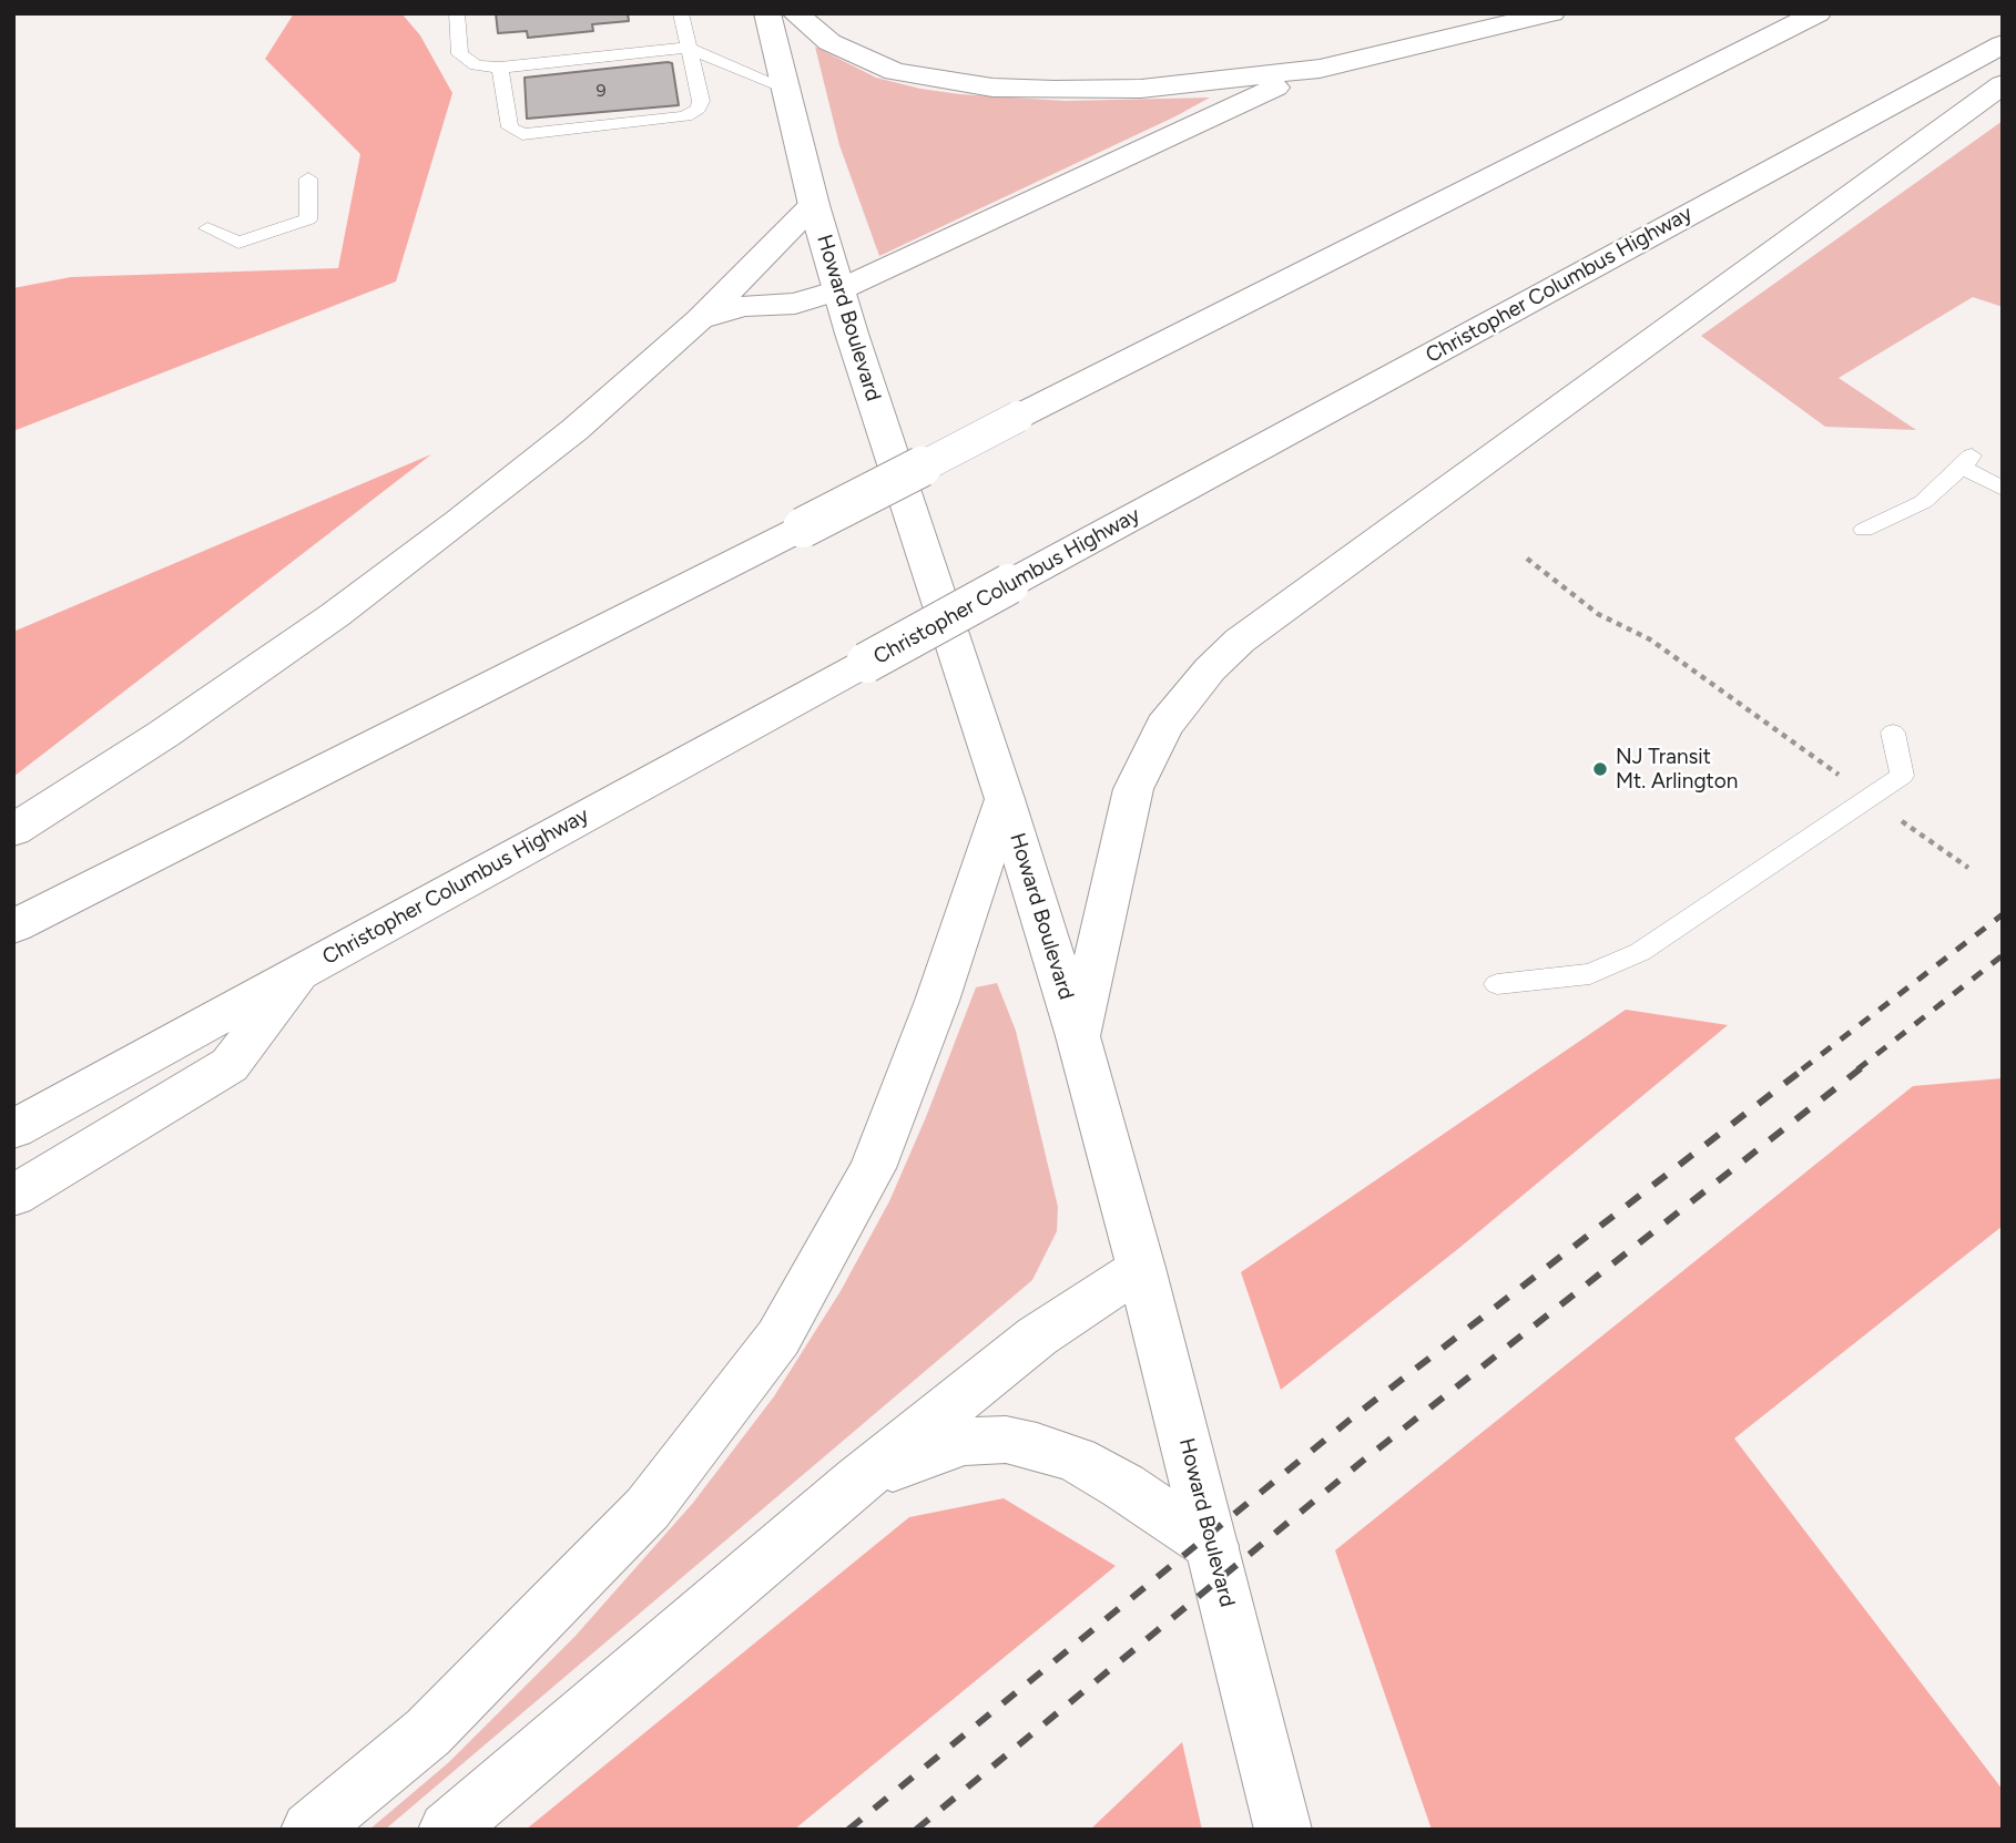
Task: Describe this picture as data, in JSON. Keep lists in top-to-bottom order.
{
  "streets": {
    "main road": ["Christopher Columbus Highway", "Howard Boulevard"]
  },
  "places": ["NJ Transit Mt. Arlington"],
  "house_numbers": ["9"]
}
